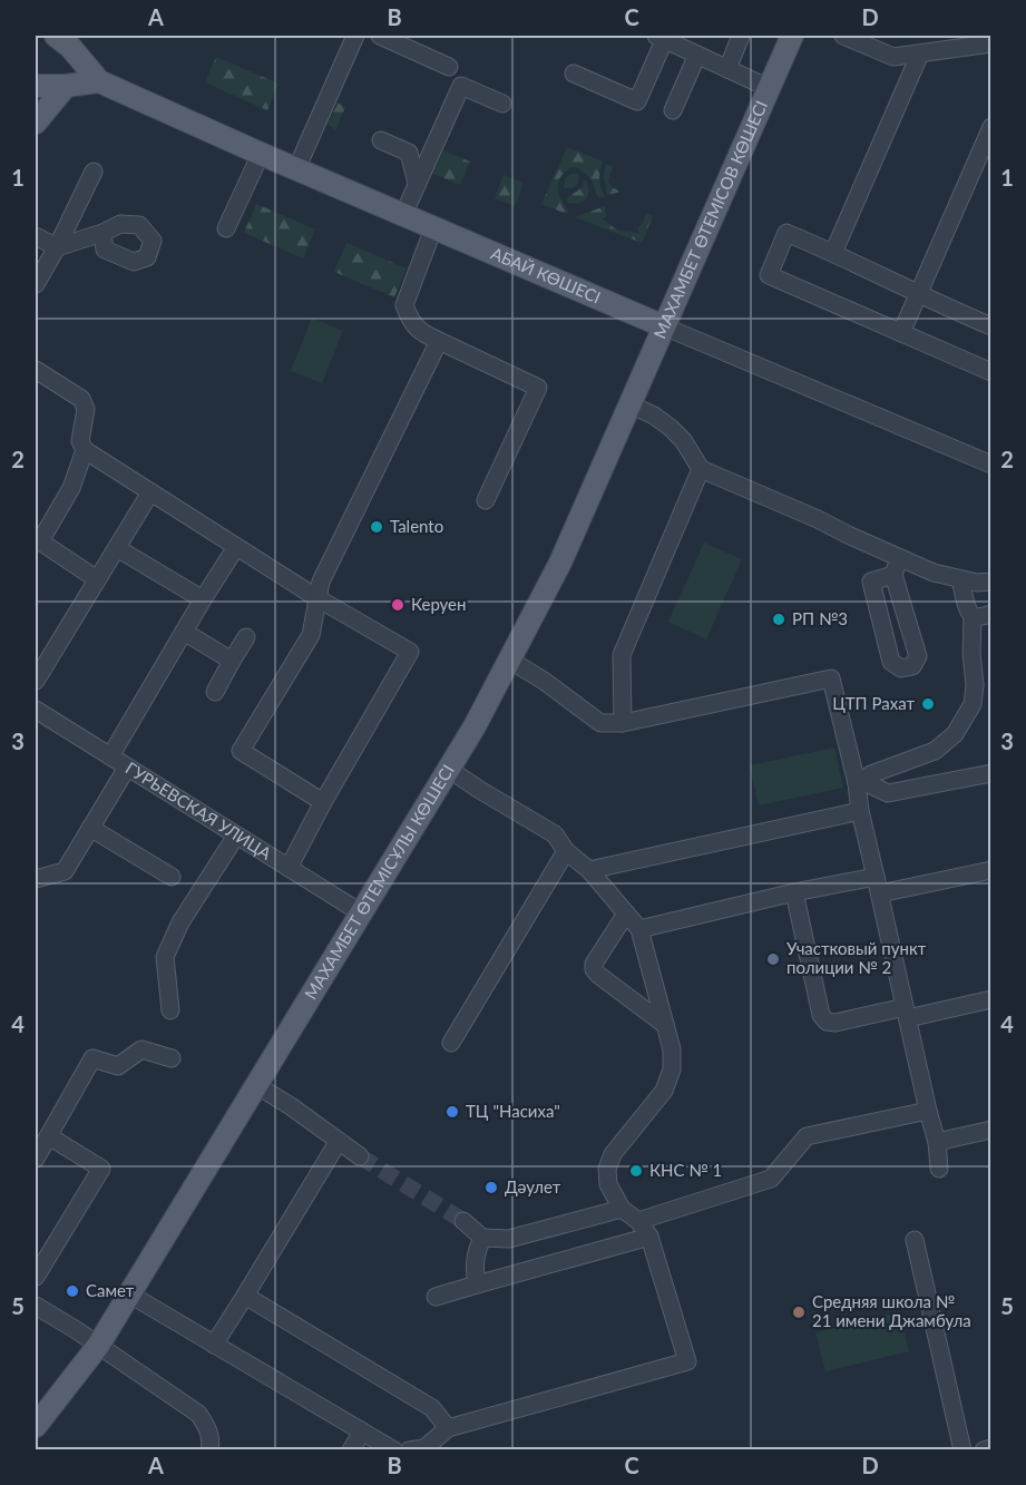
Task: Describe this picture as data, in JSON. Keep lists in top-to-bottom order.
{
  "streets": {
    "main road": ["МАХАМБЕТ ӨТЕМІСОВ КӨШЕСІ", "АБАЙ КӨШЕСІ", "МАХАМБЕТ ӨТЕМІСҰЛЫ КӨШЕСІ"],
    "street": ["ГУРЬЕВСКАЯ УЛИЦА"]
  },
  "crossings": [
    ["МАХАМБЕТ ӨТЕМІСОВ КӨШЕСІ", "АБАЙ КӨШЕСІ"],
    ["МАХАМБЕТ ӨТЕМІСОВ КӨШЕСІ", "МАХАМБЕТ ӨТЕМІСҰЛЫ КӨШЕСІ"],
    ["ГУРЬЕВСКАЯ УЛИЦА", "МАХАМБЕТ ӨТЕМІСҰЛЫ КӨШЕСІ"]
  ],
  "places": [
    "Talento",
    "Керуен",
    "РП №3",
    "ЦТП Рахат",
    "Участковый пункт полиции № 2",
    "ТЦ \"Насиха\"",
    "КНС № 1",
    "Дәулет",
    "Самет",
    "Средняя школа № 21 имени Джамбула"
  ],
  "grid": {
    "columns": [
      "A",
      "B",
      "C",
      "D"
    ],
    "rows": [
      "1",
      "2",
      "3",
      "4",
      "5"
    ]
  }
}
